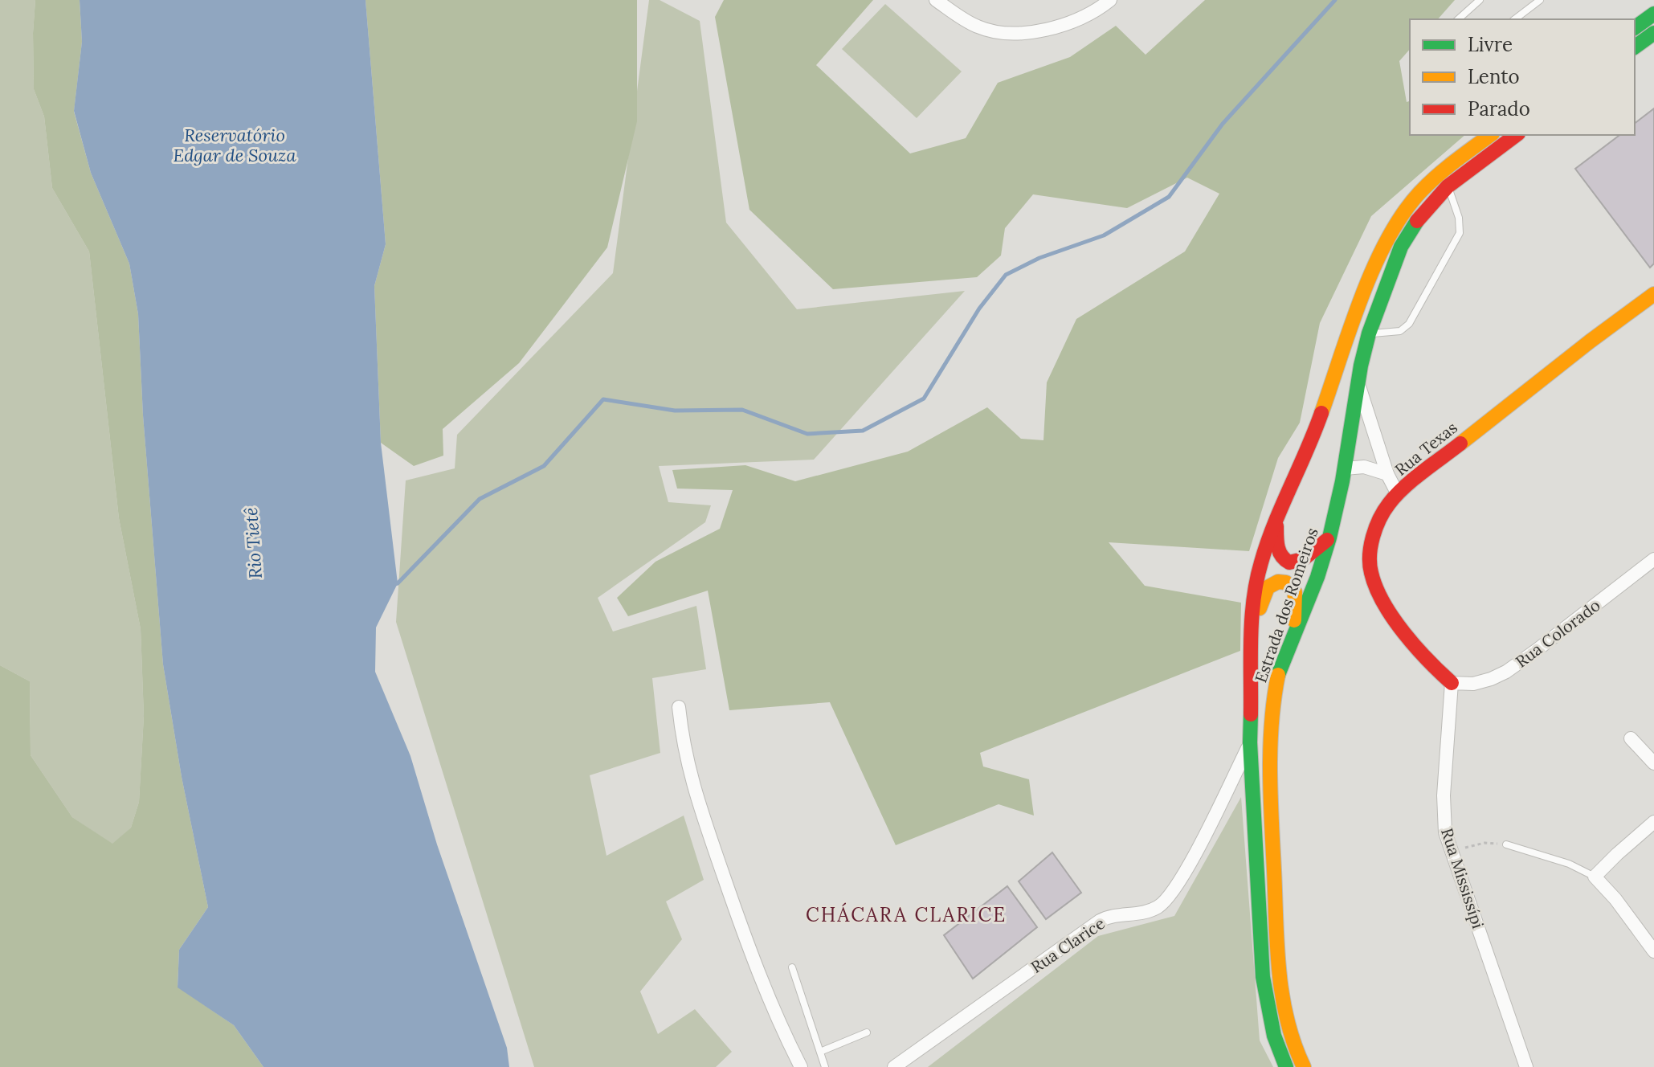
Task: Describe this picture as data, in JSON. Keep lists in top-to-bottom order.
{
  "streets": {
    "main road": ["Rua Texas", "Estrada dos Romeiros"],
    "street": ["Rua Colorado", "Rua Mississípi", "Rua Clarice"]
  },
  "crossings": [
    ["Rua Texas", "Rua Colorado"],
    ["Rua Texas", "Rua Mississípi"],
    ["Estrada dos Romeiros", "Rua Clarice"],
    ["Rua Colorado", "Rua Mississípi"]
  ],
  "districts": ["CHÁCARA CLARICE"],
  "water": ["Reservatório Edgar de Souza", "Rio Tietê"],
  "legend": ["Livre", "Lento", "Parado"]
}
